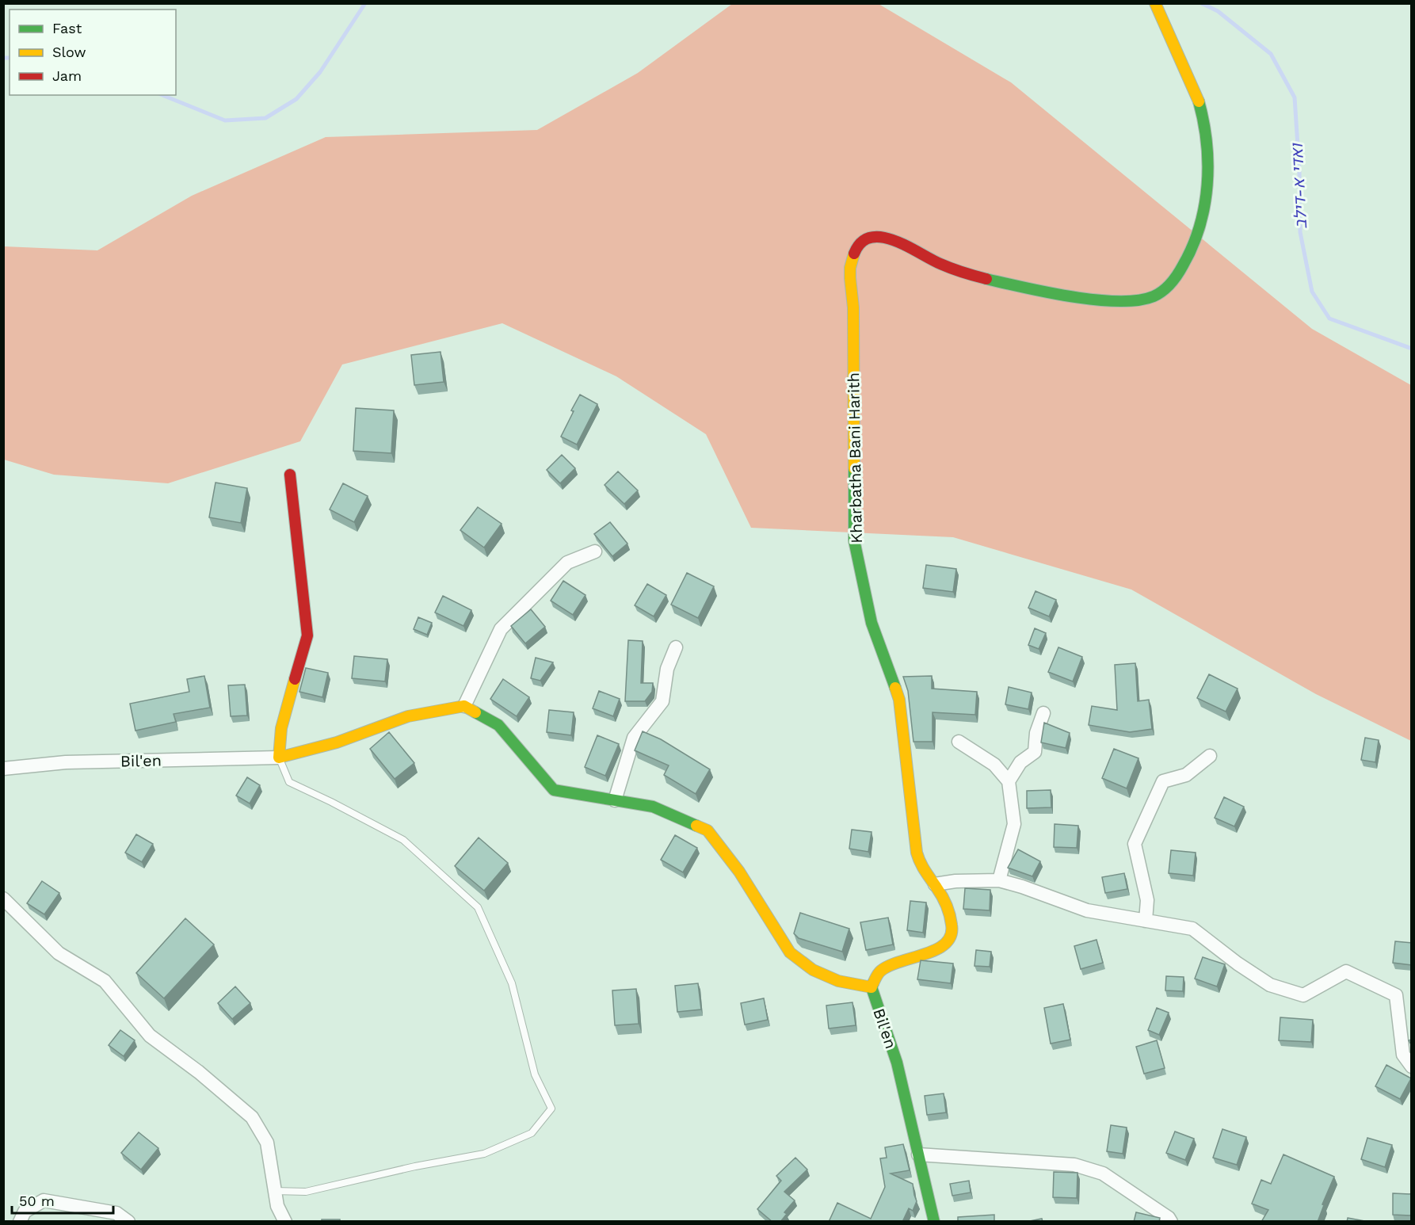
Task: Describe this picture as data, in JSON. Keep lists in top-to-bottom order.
{
  "streets": {
    "street": ["Kharbatha Bani Harith", "Bil'en"]
  },
  "crossings": [
    ["Kharbatha Bani Harith", "Bil'en"]
  ],
  "water": ["ואדי א-דילב"],
  "legend": ["Fast", "Slow", "Jam"],
  "scale_bar": "50 m"
}
